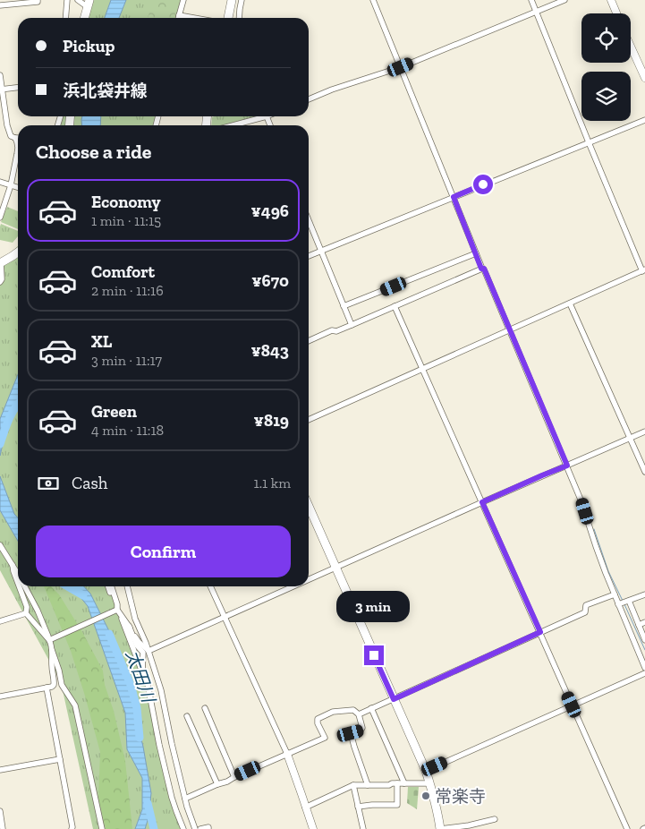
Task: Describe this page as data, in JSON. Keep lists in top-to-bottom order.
{
  "water": ["太田川"],
  "places": ["常楽寺"],
  "page": {
    "banner": ["Pickup", "浜北袋井線"],
    "heading": "Choose a ride",
    "list": [
      {
        "name": "Economy",
        "note": "1 min · 11:15",
        "value": "¥496"
      },
      {
        "name": "Comfort",
        "note": "2 min · 11:16",
        "value": "¥670"
      },
      {
        "name": "XL",
        "note": "3 min · 11:17",
        "value": "¥843"
      },
      {
        "name": "Green",
        "note": "4 min · 11:18",
        "value": "¥819"
      }
    ],
    "pay": ["Cash", "1.1 km"],
    "buttons": "Confirm",
    "bubble": "3 min"
  }
}
